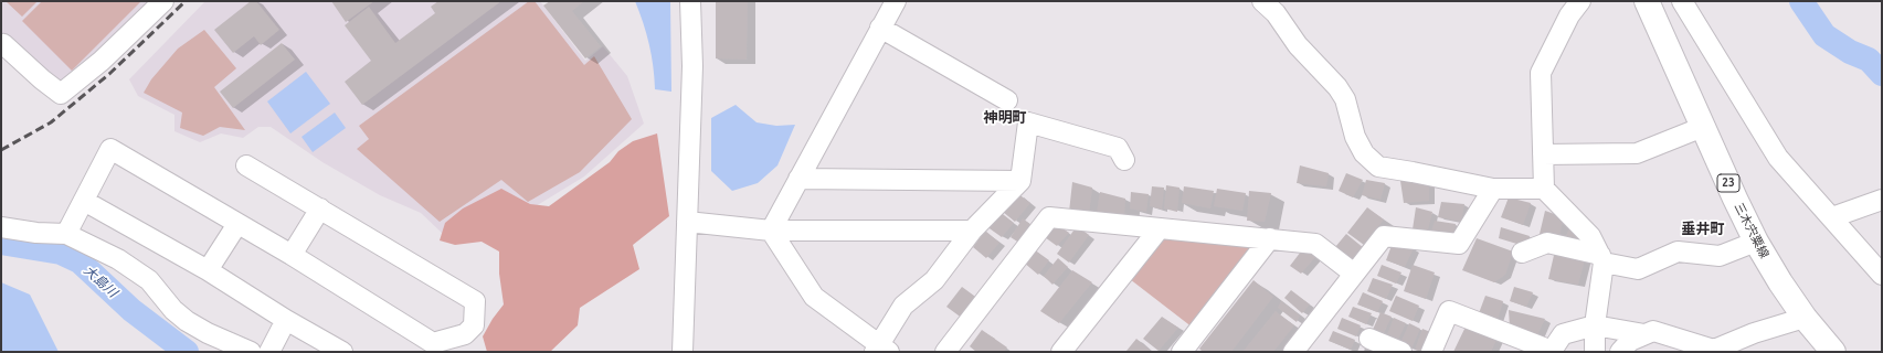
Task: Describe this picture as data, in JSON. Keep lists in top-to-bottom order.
{
  "streets": {
    "main road": ["23", "三木宍粟線"]
  },
  "districts": ["神明町", "垂井町"],
  "water": ["大島川"]
}
